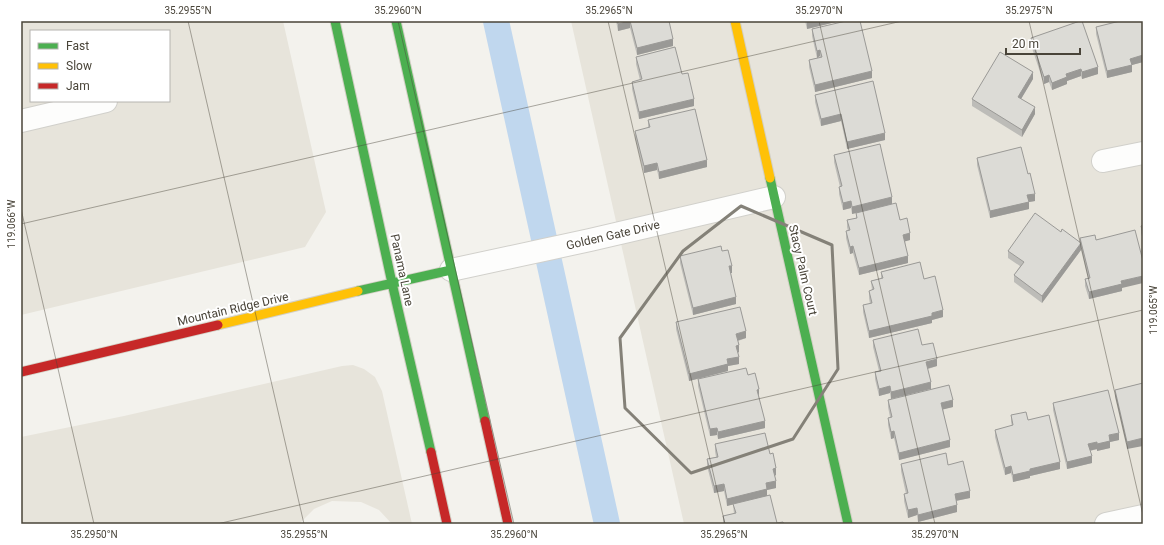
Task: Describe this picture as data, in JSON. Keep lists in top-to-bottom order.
{
  "streets": {
    "main road": ["Panama Lane", "Stacy Palm Court", "Mountain Ridge Drive"],
    "street": ["Golden Gate Drive"]
  },
  "crossings": [
    ["Golden Gate Drive", "Stacy Palm Court"],
    ["Golden Gate Drive", "Mountain Ridge Drive"],
    ["Panama Lane", "Mountain Ridge Drive"]
  ],
  "legend": ["Fast", "Slow", "Jam"],
  "scale_bar": "20 m",
  "coordinates": [
    "35.2955°N",
    "35.2960°N",
    "35.2965°N",
    "35.2970°N",
    "35.2975°N",
    "119.066°W",
    "119.065°W",
    "35.2950°N"
  ]
}
